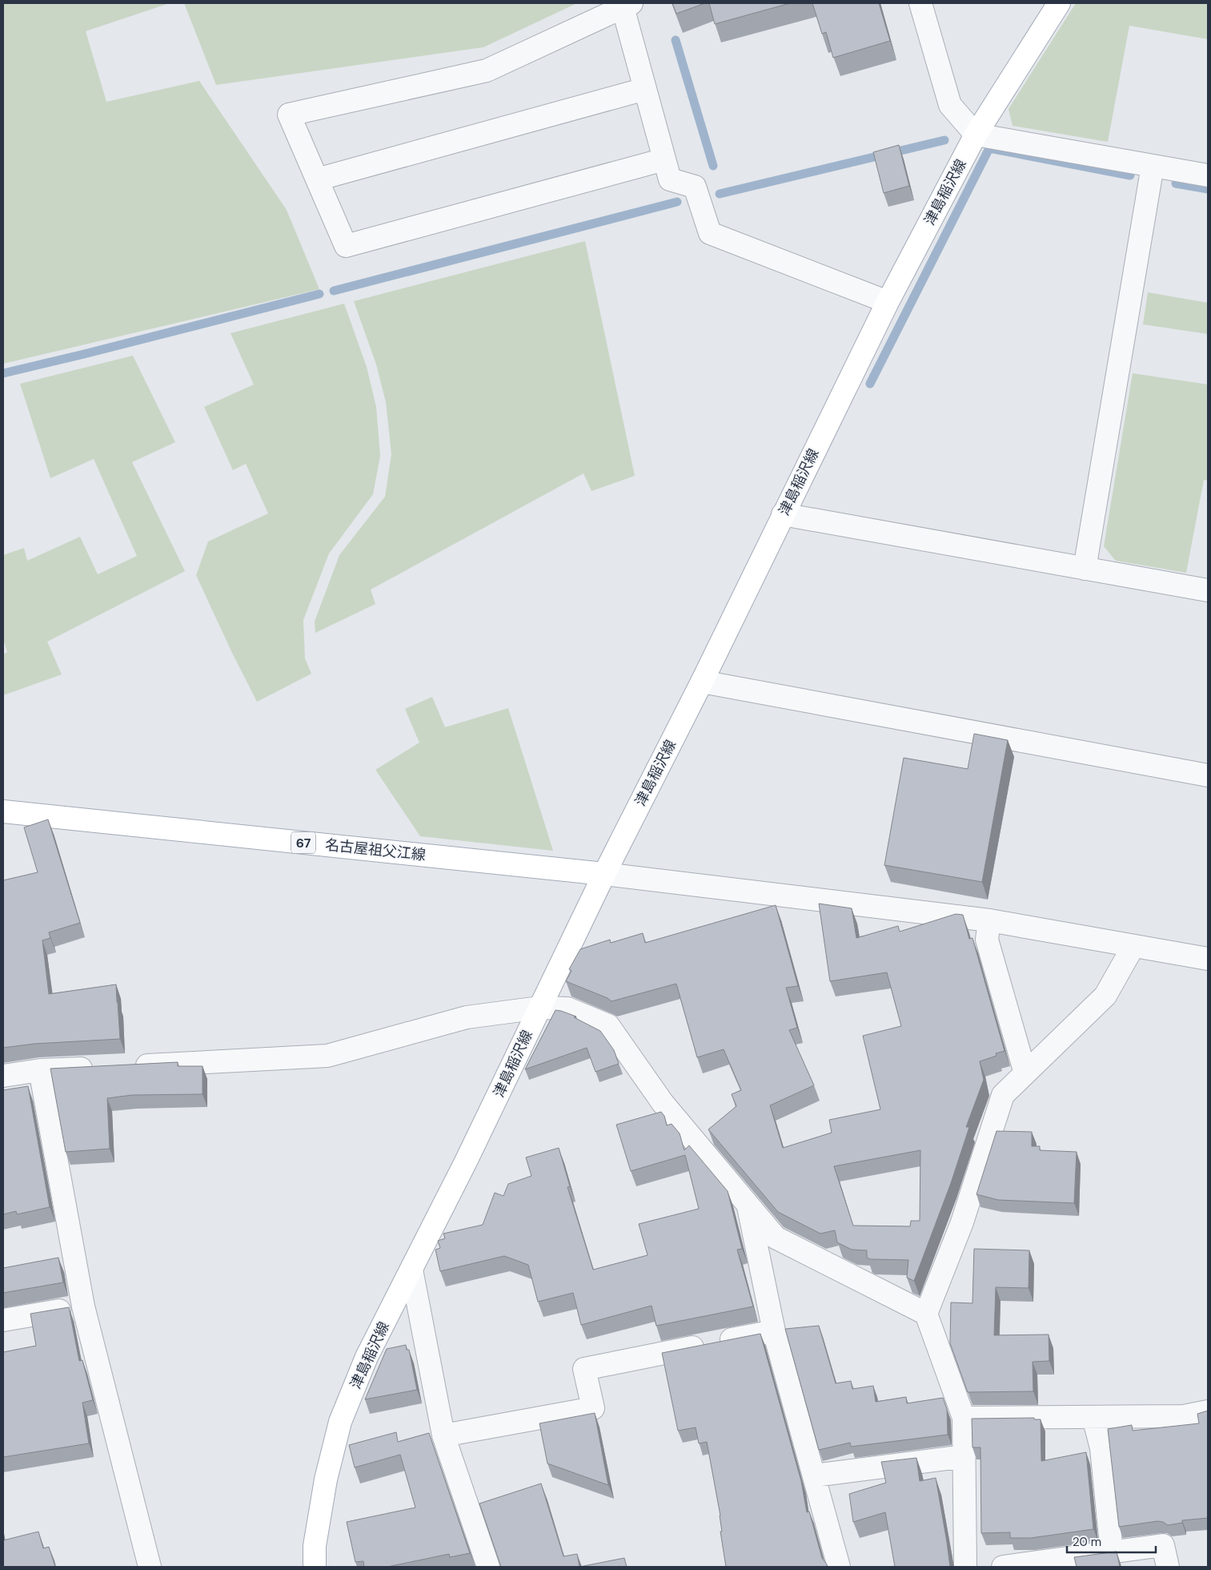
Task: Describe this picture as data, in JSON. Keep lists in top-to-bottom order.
{
  "streets": {
    "main road": ["津島稲沢線", "67", "名古屋祖父江線"]
  },
  "crossings": [
    ["津島稲沢線", "名古屋祖父江線"]
  ],
  "scale_bar": "20 m"
}
